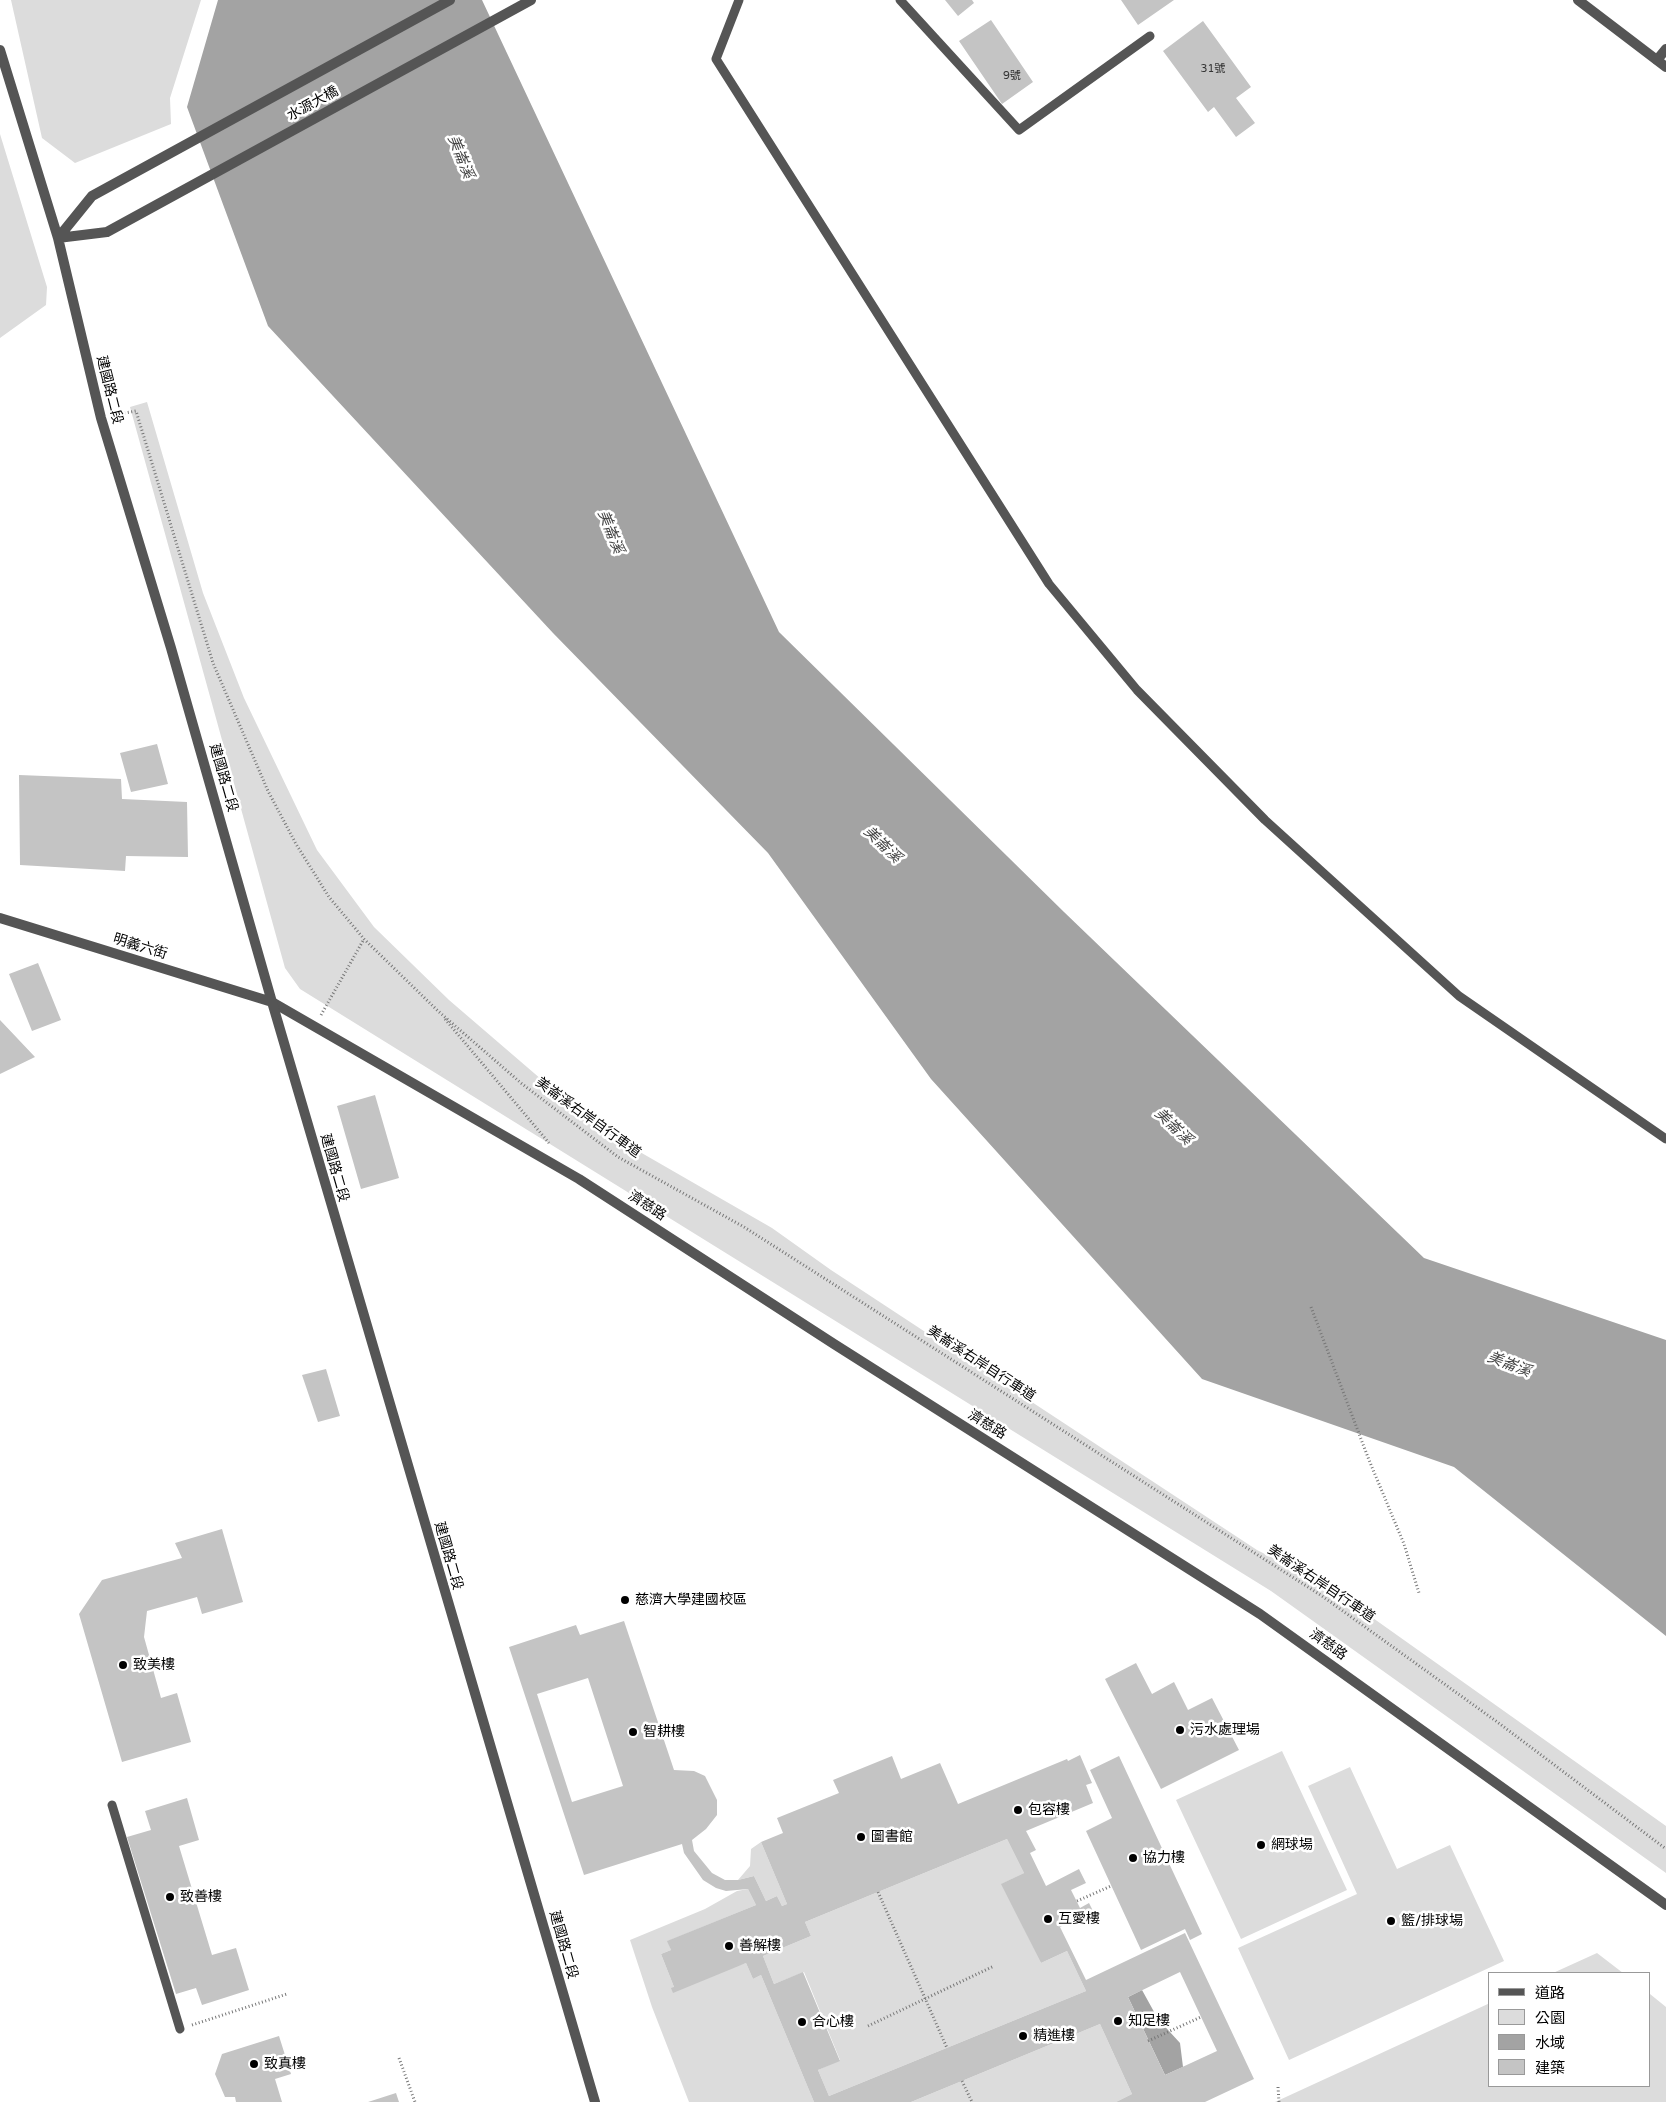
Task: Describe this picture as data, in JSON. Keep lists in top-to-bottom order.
{
  "streets": {
    "street": [
      "水源大橋",
      "建國路二段",
      "明義六街",
      "濟慈路"
    ],
    "path": ["美崙溪右岸自行車道"]
  },
  "crossings": [
    ["水源大橋", "建國路二段"],
    ["建國路二段", "明義六街"],
    ["建國路二段", "濟慈路"],
    ["明義六街", "濟慈路"]
  ],
  "water": ["美崙溪"],
  "places": [
    "慈濟大學建國校區",
    "致美樓",
    "污水處理場",
    "智耕樓",
    "包容樓",
    "圖書館",
    "網球場",
    "協力樓",
    "致善樓",
    "互愛樓",
    "籃/排球場",
    "善解樓",
    "知足樓",
    "合心樓",
    "精進樓",
    "致真樓"
  ],
  "house_numbers": ["31號", "9號"],
  "legend": [
    "道路",
    "公園",
    "水域",
    "建築"
  ]
}
